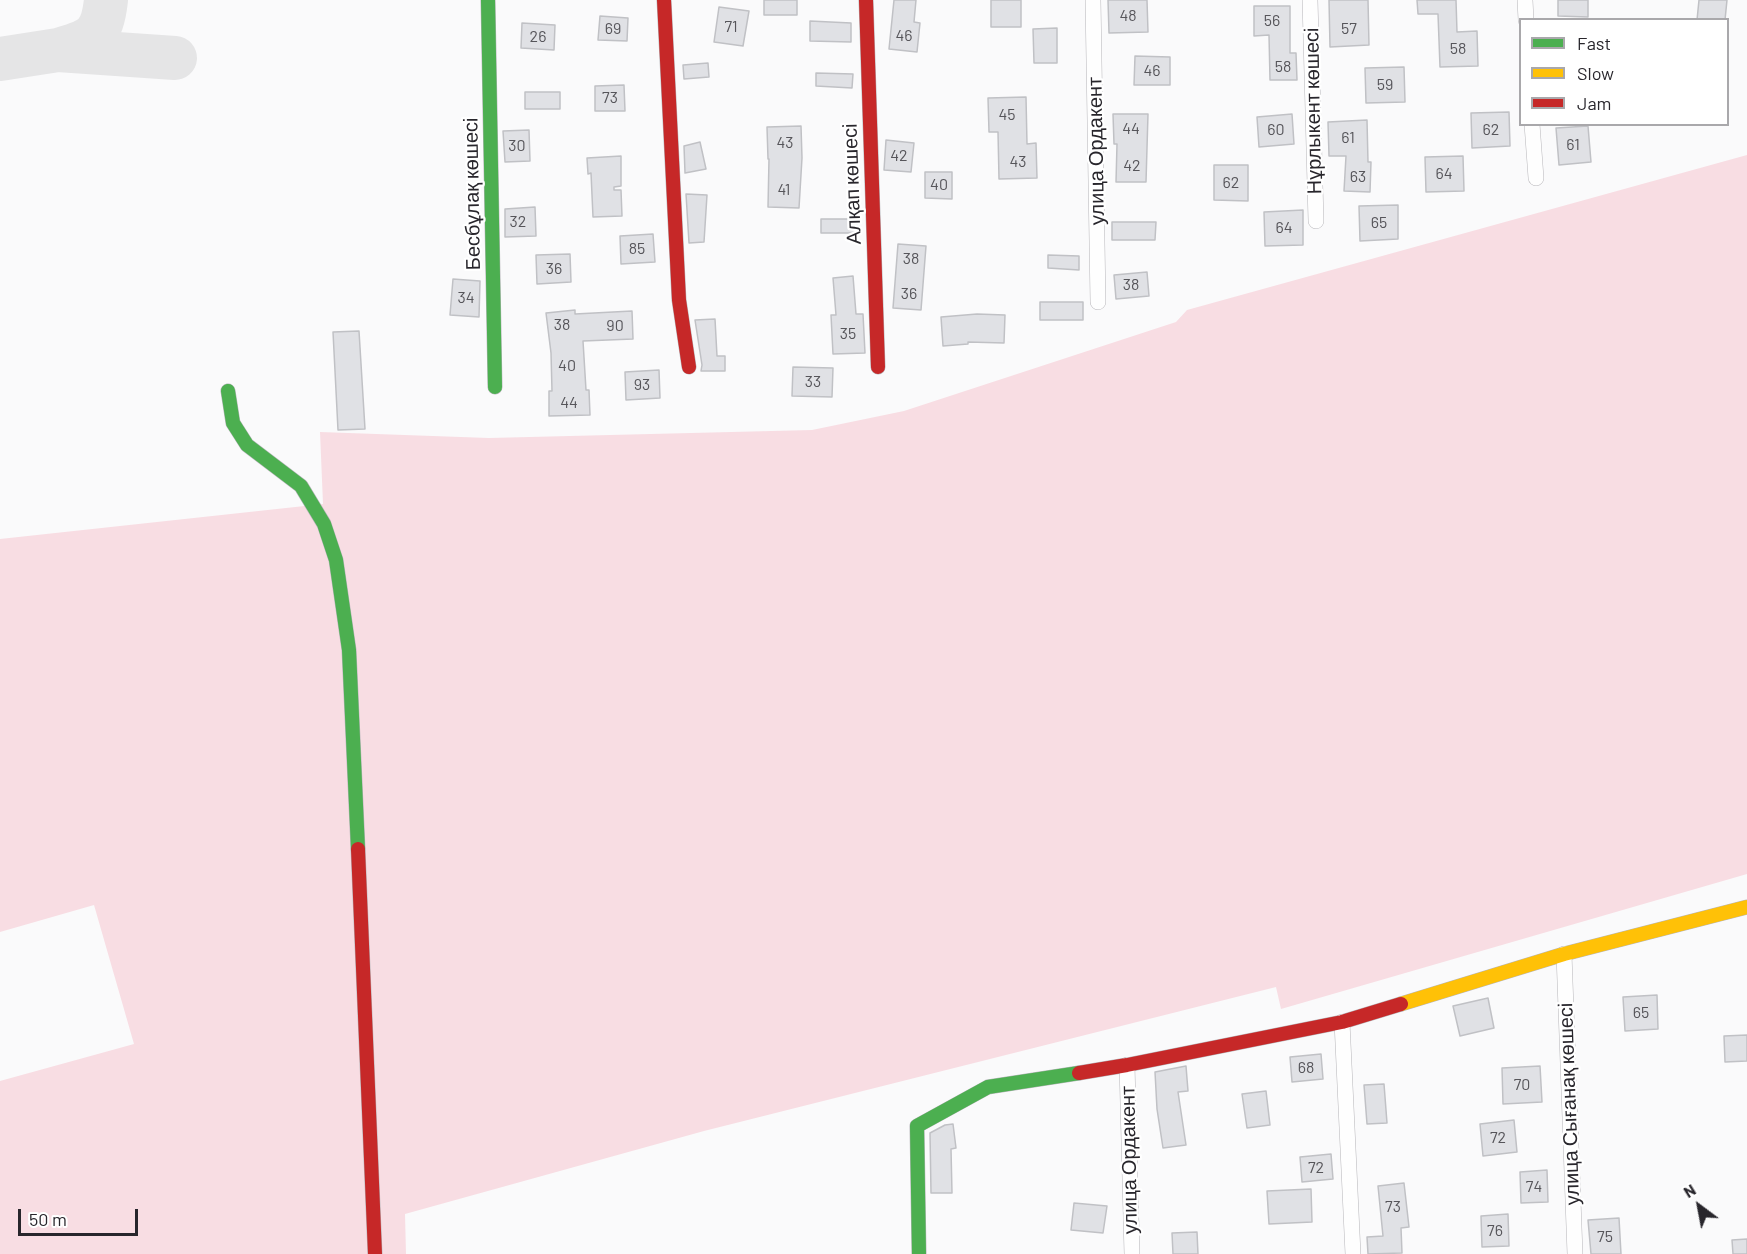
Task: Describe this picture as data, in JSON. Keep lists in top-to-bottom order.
{
  "streets": {
    "street": [
      "Нұрлыкент көшесі",
      "улица Ордакент",
      "Алқап көшесі",
      "Бесбұлақ көшесі",
      "улица Сығанақ көшесі"
    ]
  },
  "house_numbers": [
    "48",
    "56",
    "71",
    "69",
    "57",
    "46",
    "26",
    "58",
    "58",
    "46",
    "59",
    "73",
    "45",
    "44",
    "60",
    "62",
    "61",
    "43",
    "61",
    "30",
    "42",
    "43",
    "42",
    "64",
    "63",
    "62",
    "40",
    "41",
    "32",
    "65",
    "64",
    "85",
    "38",
    "36",
    "38",
    "36",
    "34",
    "38",
    "90",
    "35",
    "40",
    "33",
    "93",
    "44",
    "65",
    "68",
    "70",
    "72",
    "72",
    "74",
    "73",
    "76",
    "75"
  ],
  "legend": ["Fast", "Slow", "Jam"],
  "scale_bar": "50 m",
  "north": "top left"
}
